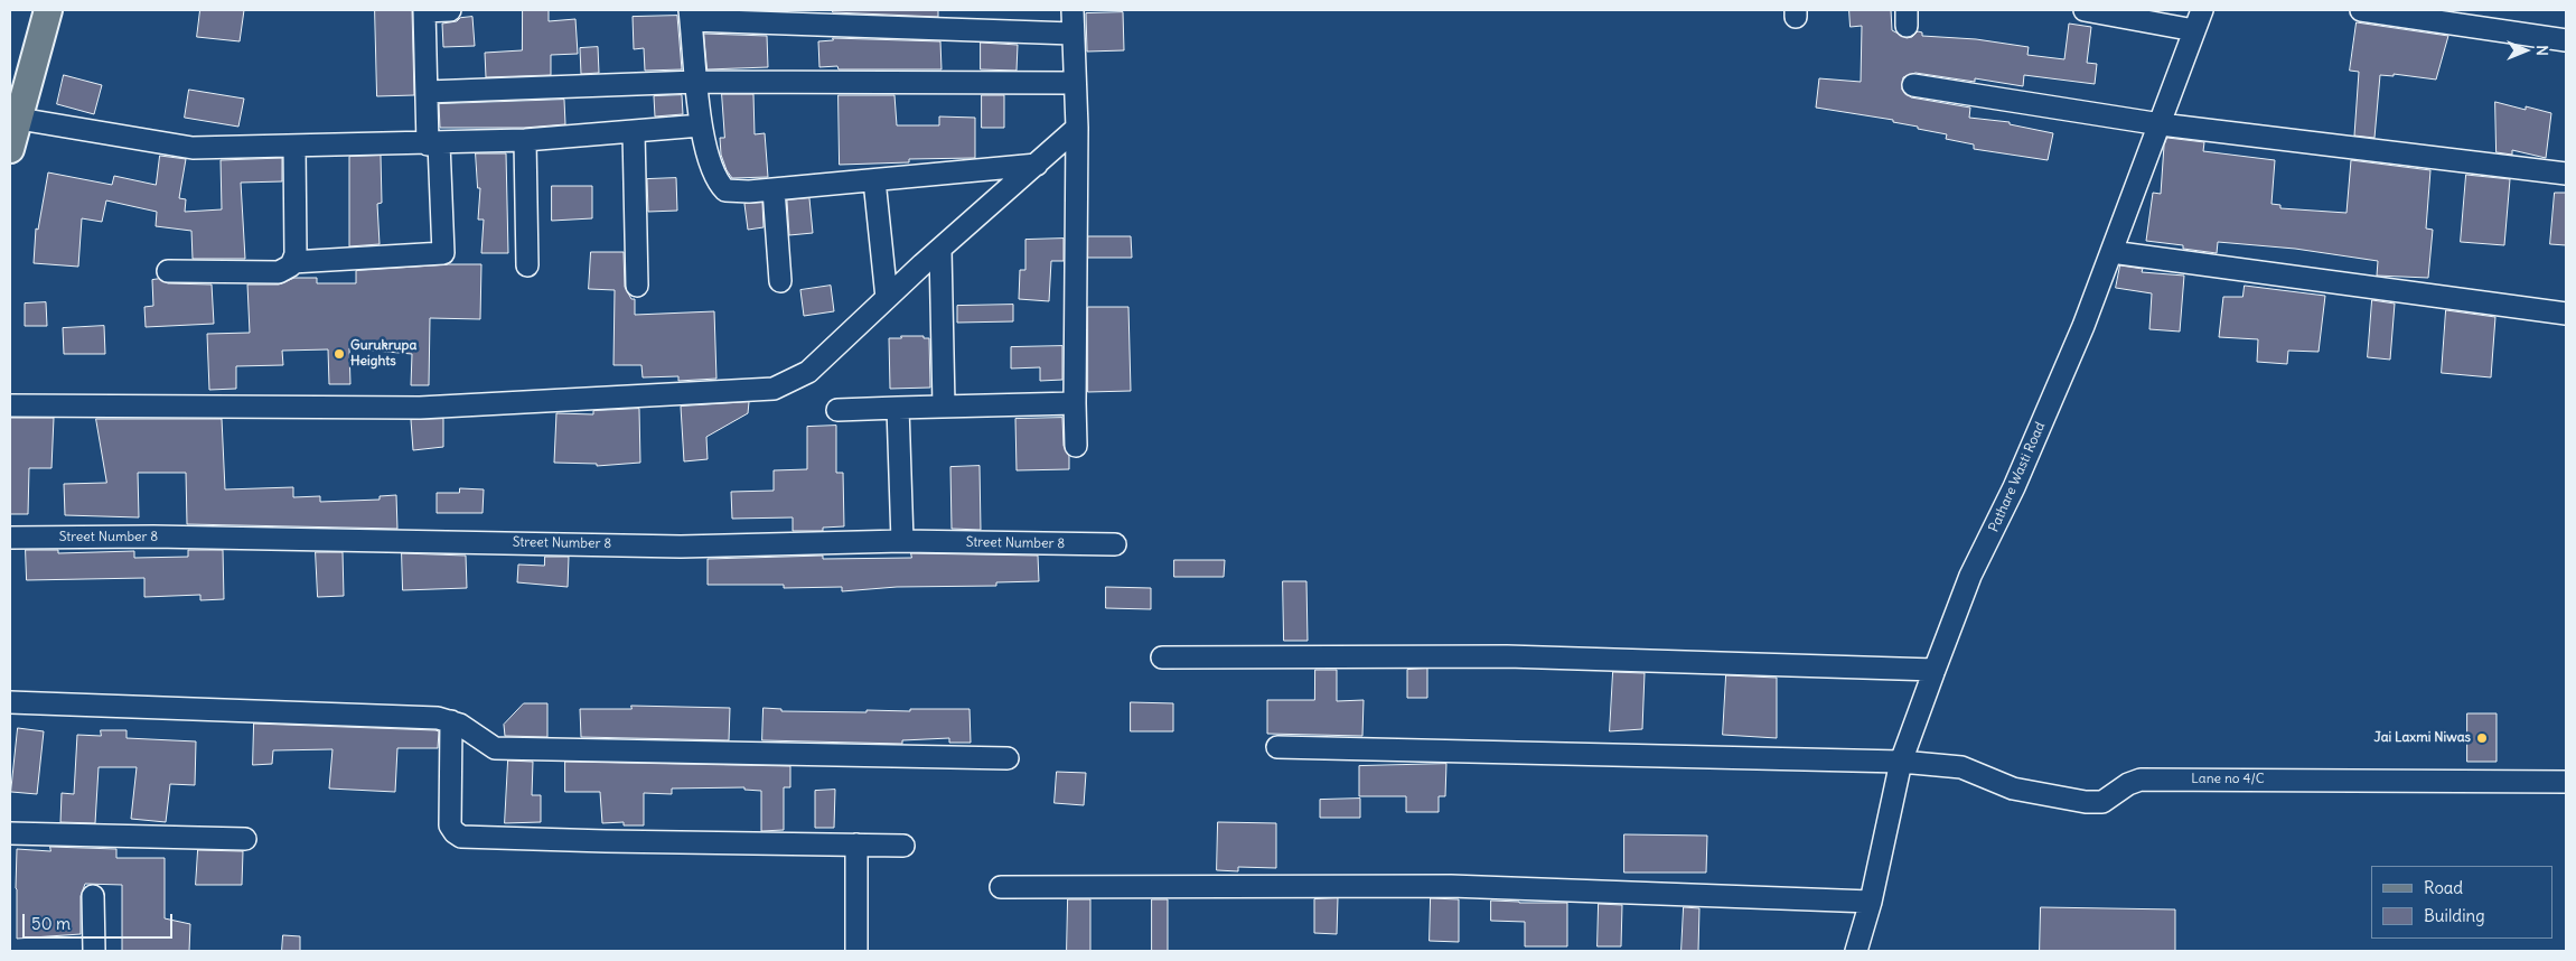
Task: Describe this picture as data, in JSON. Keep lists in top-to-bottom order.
{
  "streets": {
    "street": ["Pathare Wasti Road", "Street Number 8", "Lane no 4/C"]
  },
  "crossings": [
    ["Pathare Wasti Road", "Lane no 4/C"]
  ],
  "places": ["Gurukrupa Heights", "Jai Laxmi Niwas"],
  "legend": ["Road", "Building"],
  "scale_bar": "50 m",
  "north": "right"
}
